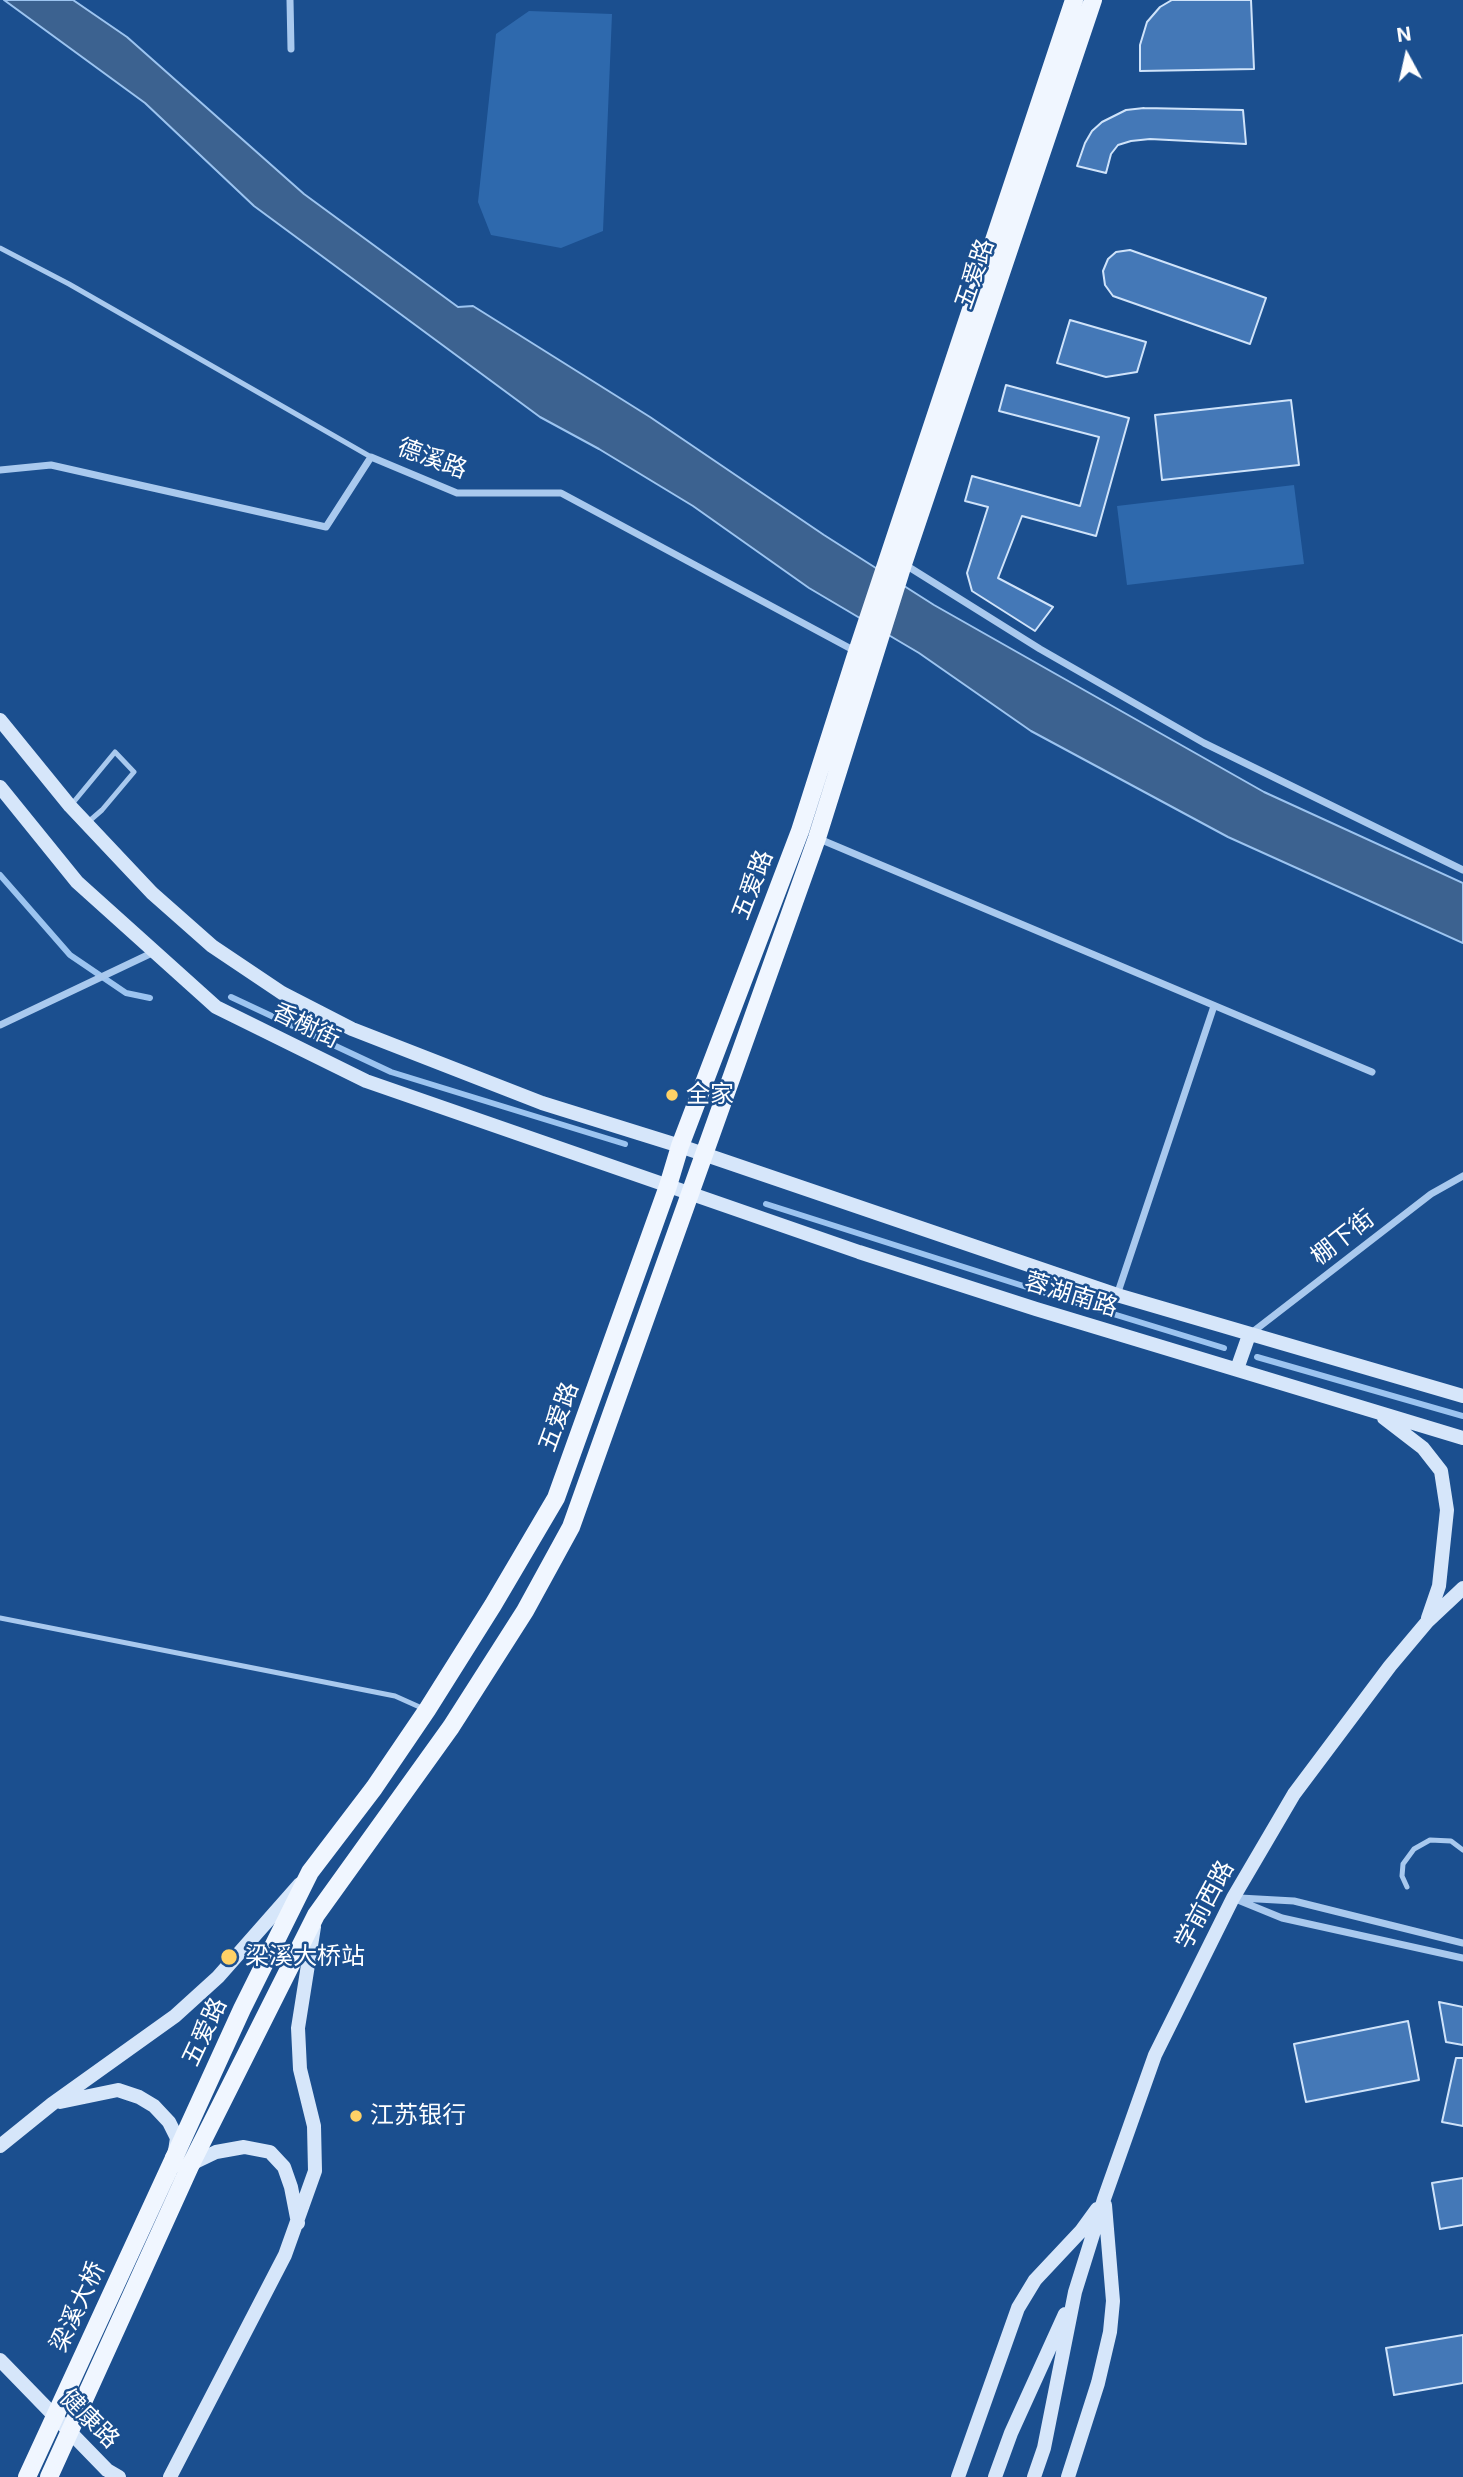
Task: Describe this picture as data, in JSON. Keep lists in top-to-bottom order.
{
  "streets": {
    "main road": [
      "五爱路",
      "香榭街",
      "蓉湖南路",
      "学前西路",
      "梁溪大桥",
      "健康路"
    ],
    "street": ["德溪路", "棚下街"]
  },
  "crossings": [
    ["五爱路", "德溪路"],
    ["五爱路", "香榭街"],
    ["五爱路", "蓉湖南路"],
    ["五爱路", "梁溪大桥"],
    ["香榭街", "蓉湖南路"],
    ["棚下街", "蓉湖南路"]
  ],
  "places": ["全家", "梁溪大桥站", "江苏银行"],
  "north": "top"
}
